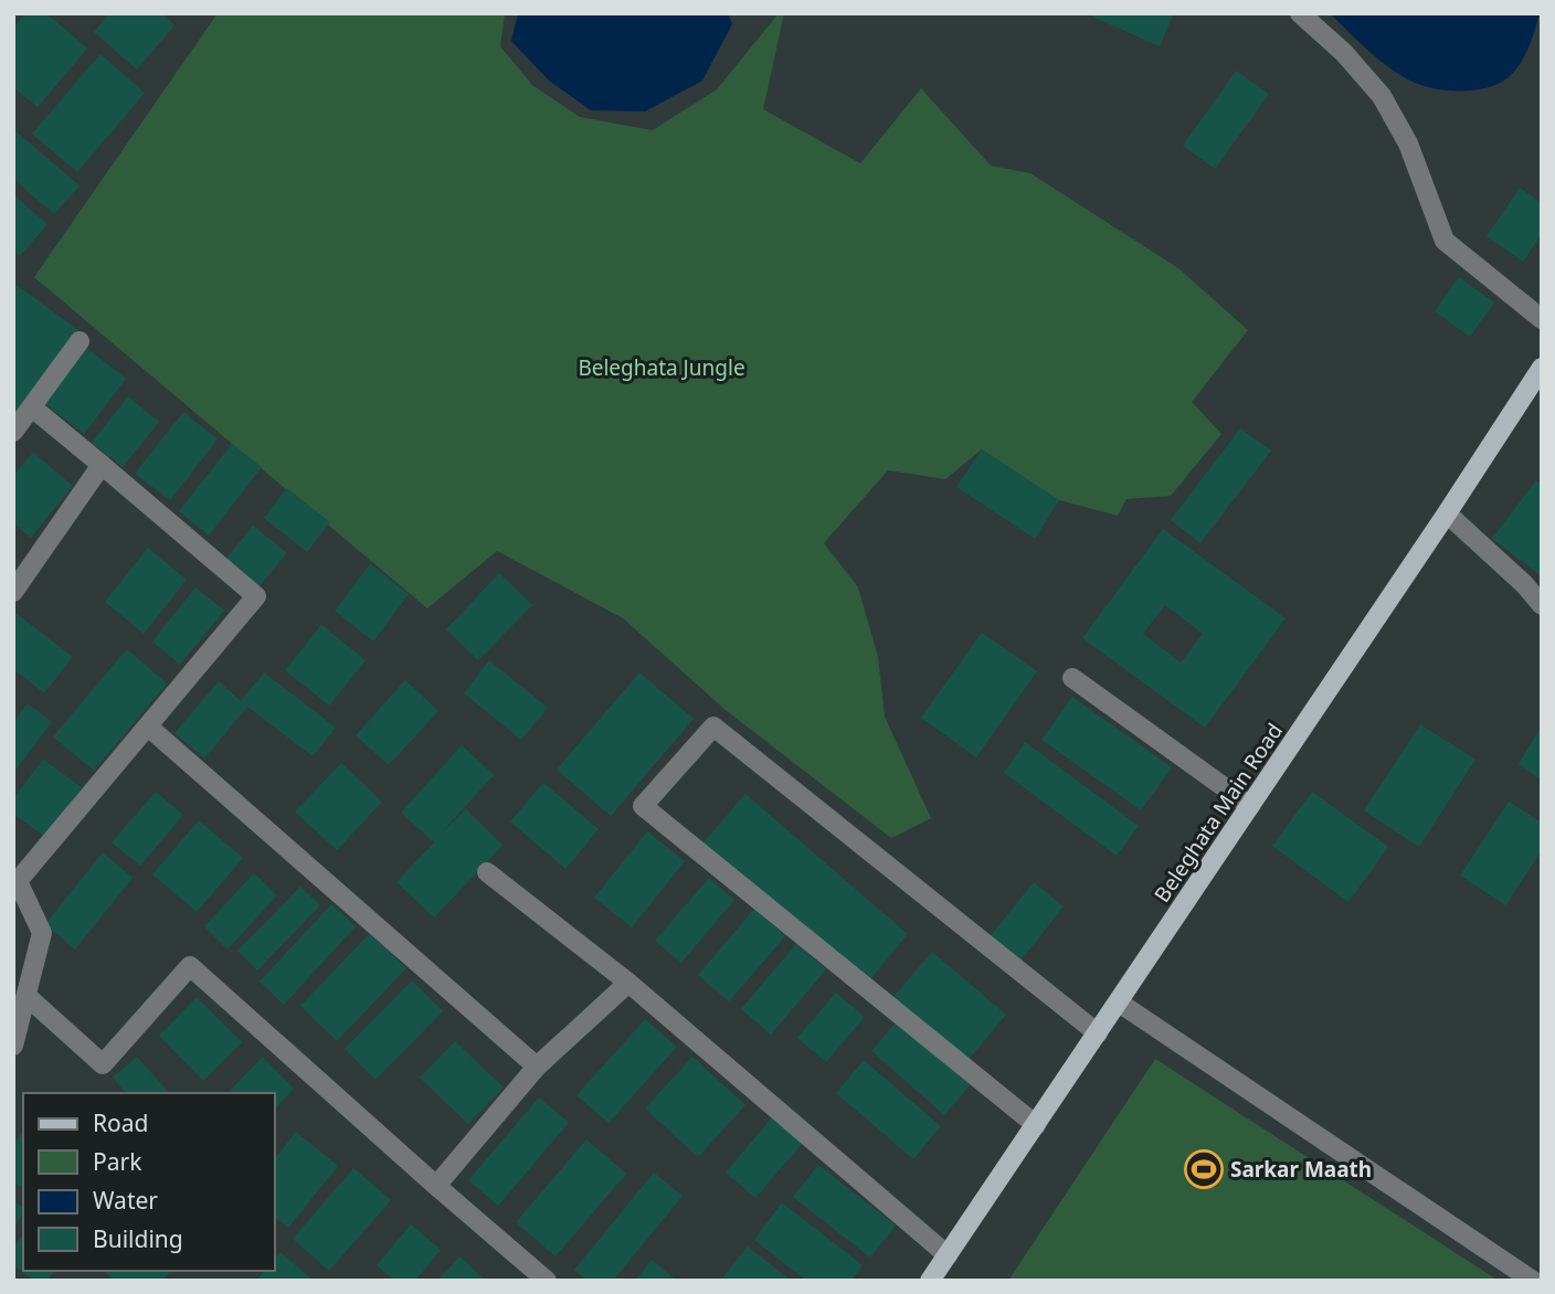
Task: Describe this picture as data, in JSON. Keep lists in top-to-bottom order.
{
  "streets": {
    "main road": ["Beleghata Main Road"]
  },
  "parks": ["Beleghata Jungle"],
  "places": {
    "sports": ["Sarkar Maath"]
  },
  "legend": [
    "Road",
    "Park",
    "Water",
    "Building"
  ]
}
